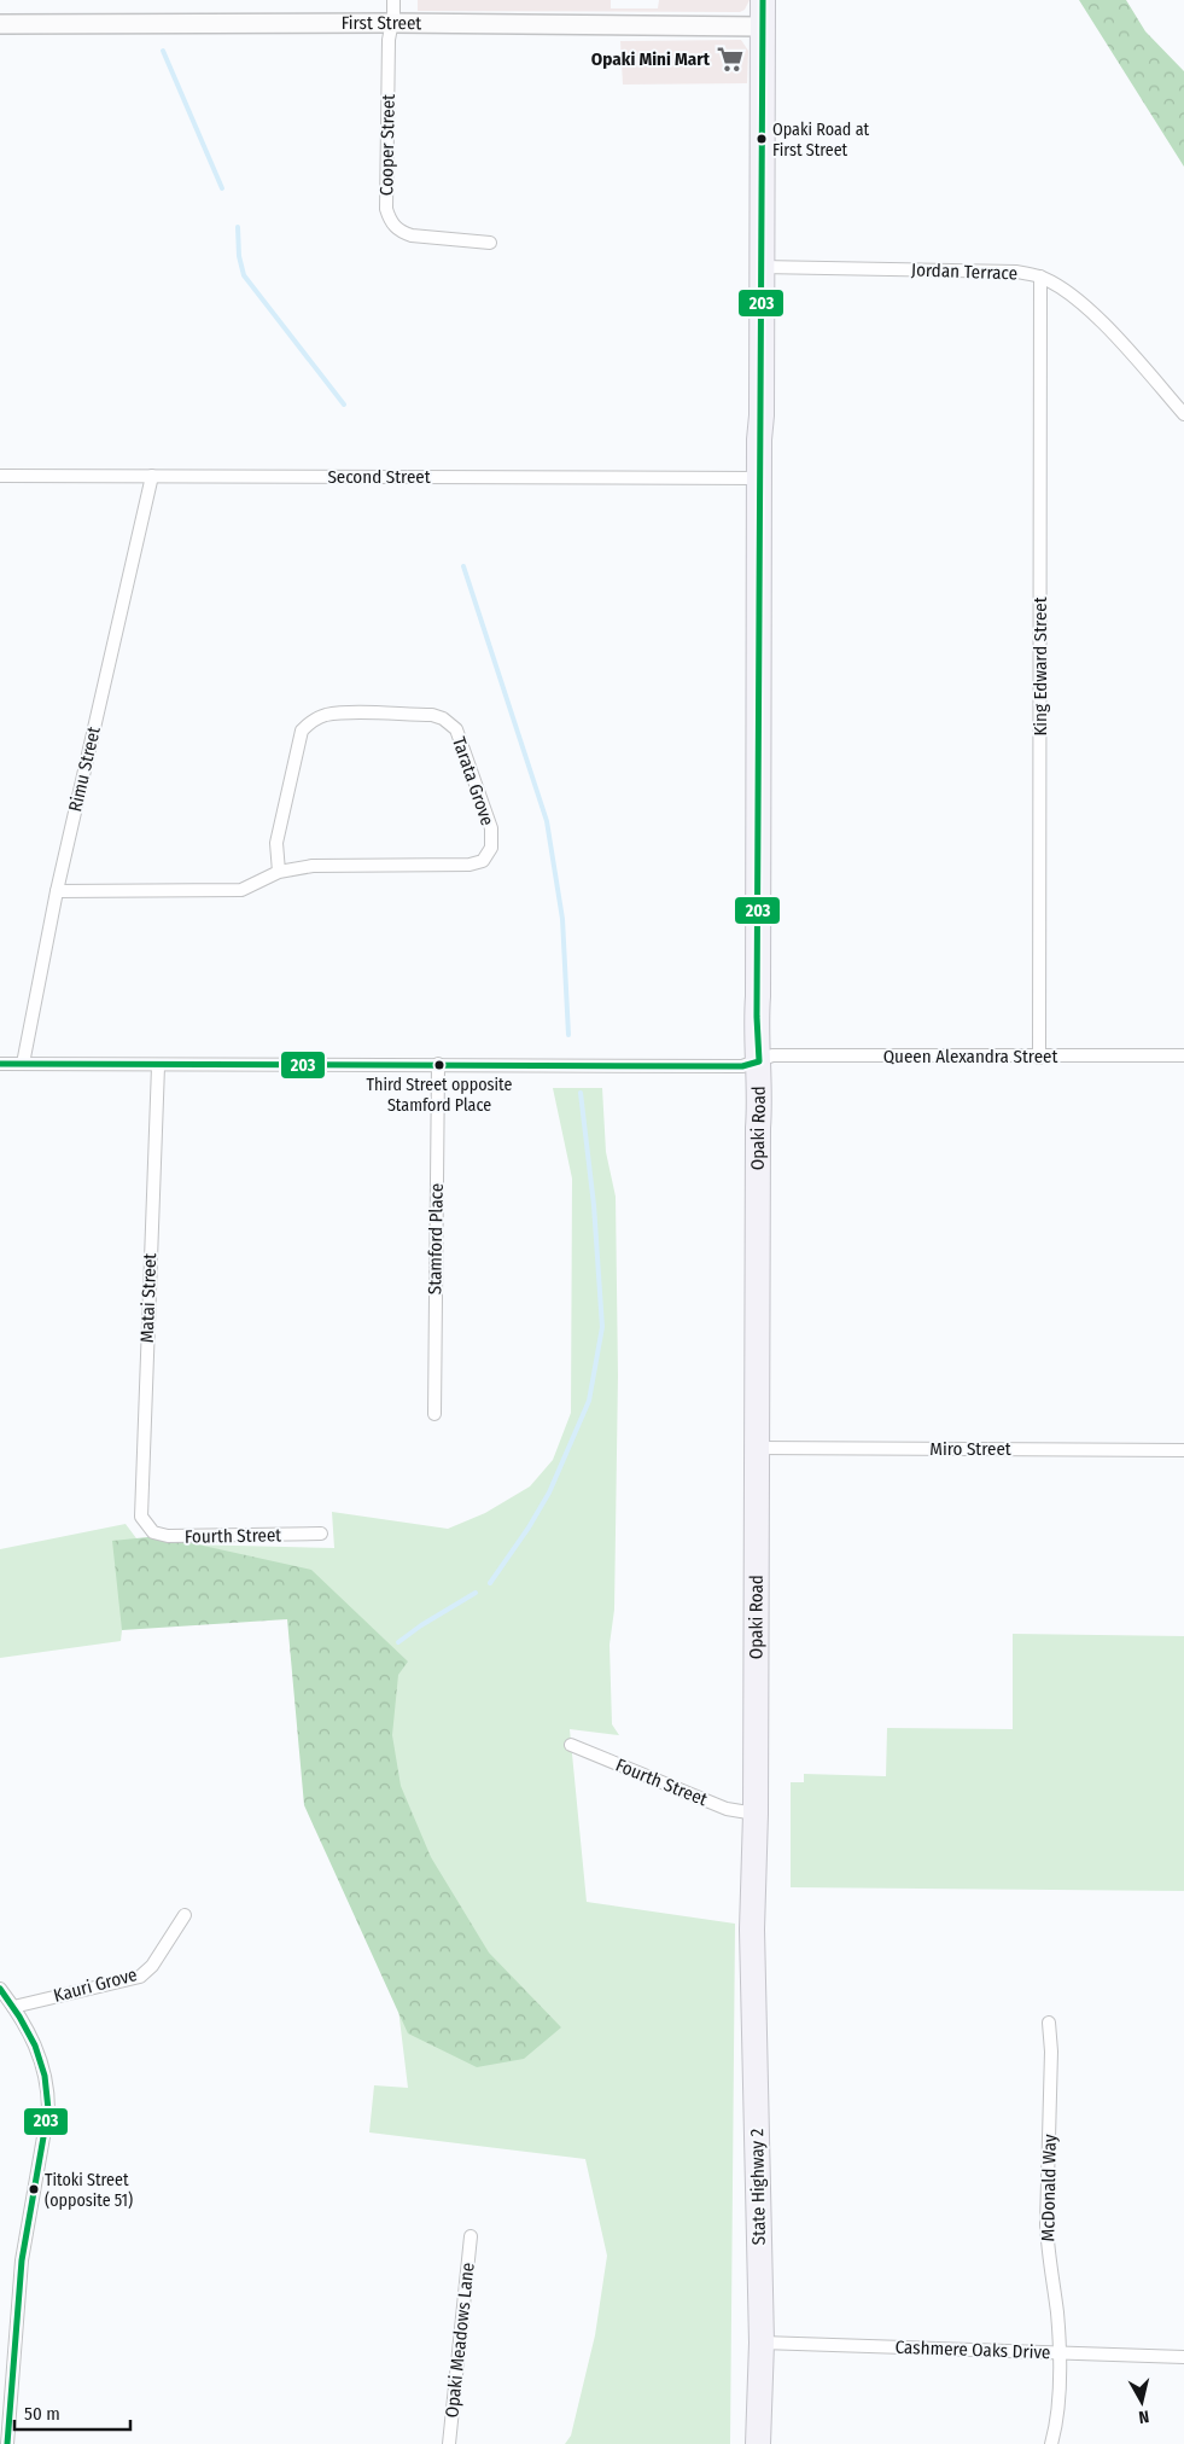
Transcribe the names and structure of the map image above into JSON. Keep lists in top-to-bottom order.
{
  "streets": {
    "highway": ["Opaki Road", "State Highway 2"],
    "street": [
      "First Street",
      "Cooper Street",
      "Jordan Terrace",
      "Second Street",
      "King Edward Street",
      "Rimu Street",
      "Tarata Grove",
      "Queen Alexandra Street",
      "Stamford Place",
      "Matai Street",
      "Miro Street",
      "Fourth Street",
      "Kauri Grove",
      "McDonald Way",
      "Opaki Meadows Lane",
      "Cashmere Oaks Drive"
    ]
  },
  "crossings": [
    ["First Street", "Cooper Street"],
    ["First Street", "Opaki Road"],
    ["Jordan Terrace", "King Edward Street"],
    ["Jordan Terrace", "Opaki Road"],
    ["Second Street", "Rimu Street"],
    ["Second Street", "Opaki Road"],
    ["King Edward Street", "Queen Alexandra Street"],
    ["Rimu Street", "Tarata Grove"],
    ["Rimu Street", "Queen Alexandra Street"],
    ["Queen Alexandra Street", "Opaki Road"],
    ["Queen Alexandra Street", "Stamford Place"],
    ["Queen Alexandra Street", "Matai Street"],
    ["Opaki Road", "Miro Street"],
    ["Opaki Road", "Fourth Street"],
    ["Opaki Road", "State Highway 2"],
    ["Matai Street", "Fourth Street"],
    ["State Highway 2", "Cashmere Oaks Drive"],
    ["McDonald Way", "Cashmere Oaks Drive"]
  ],
  "places": {
    "supermarket": ["Opaki Mini Mart"],
    "other": ["Opaki Road at First Street", "Third Street opposite Stamford Place", "Titoki Street (opposite 51)"]
  },
  "lines": ["transit line 203"],
  "scale_bar": "50 m",
  "north": "bottom"
}
